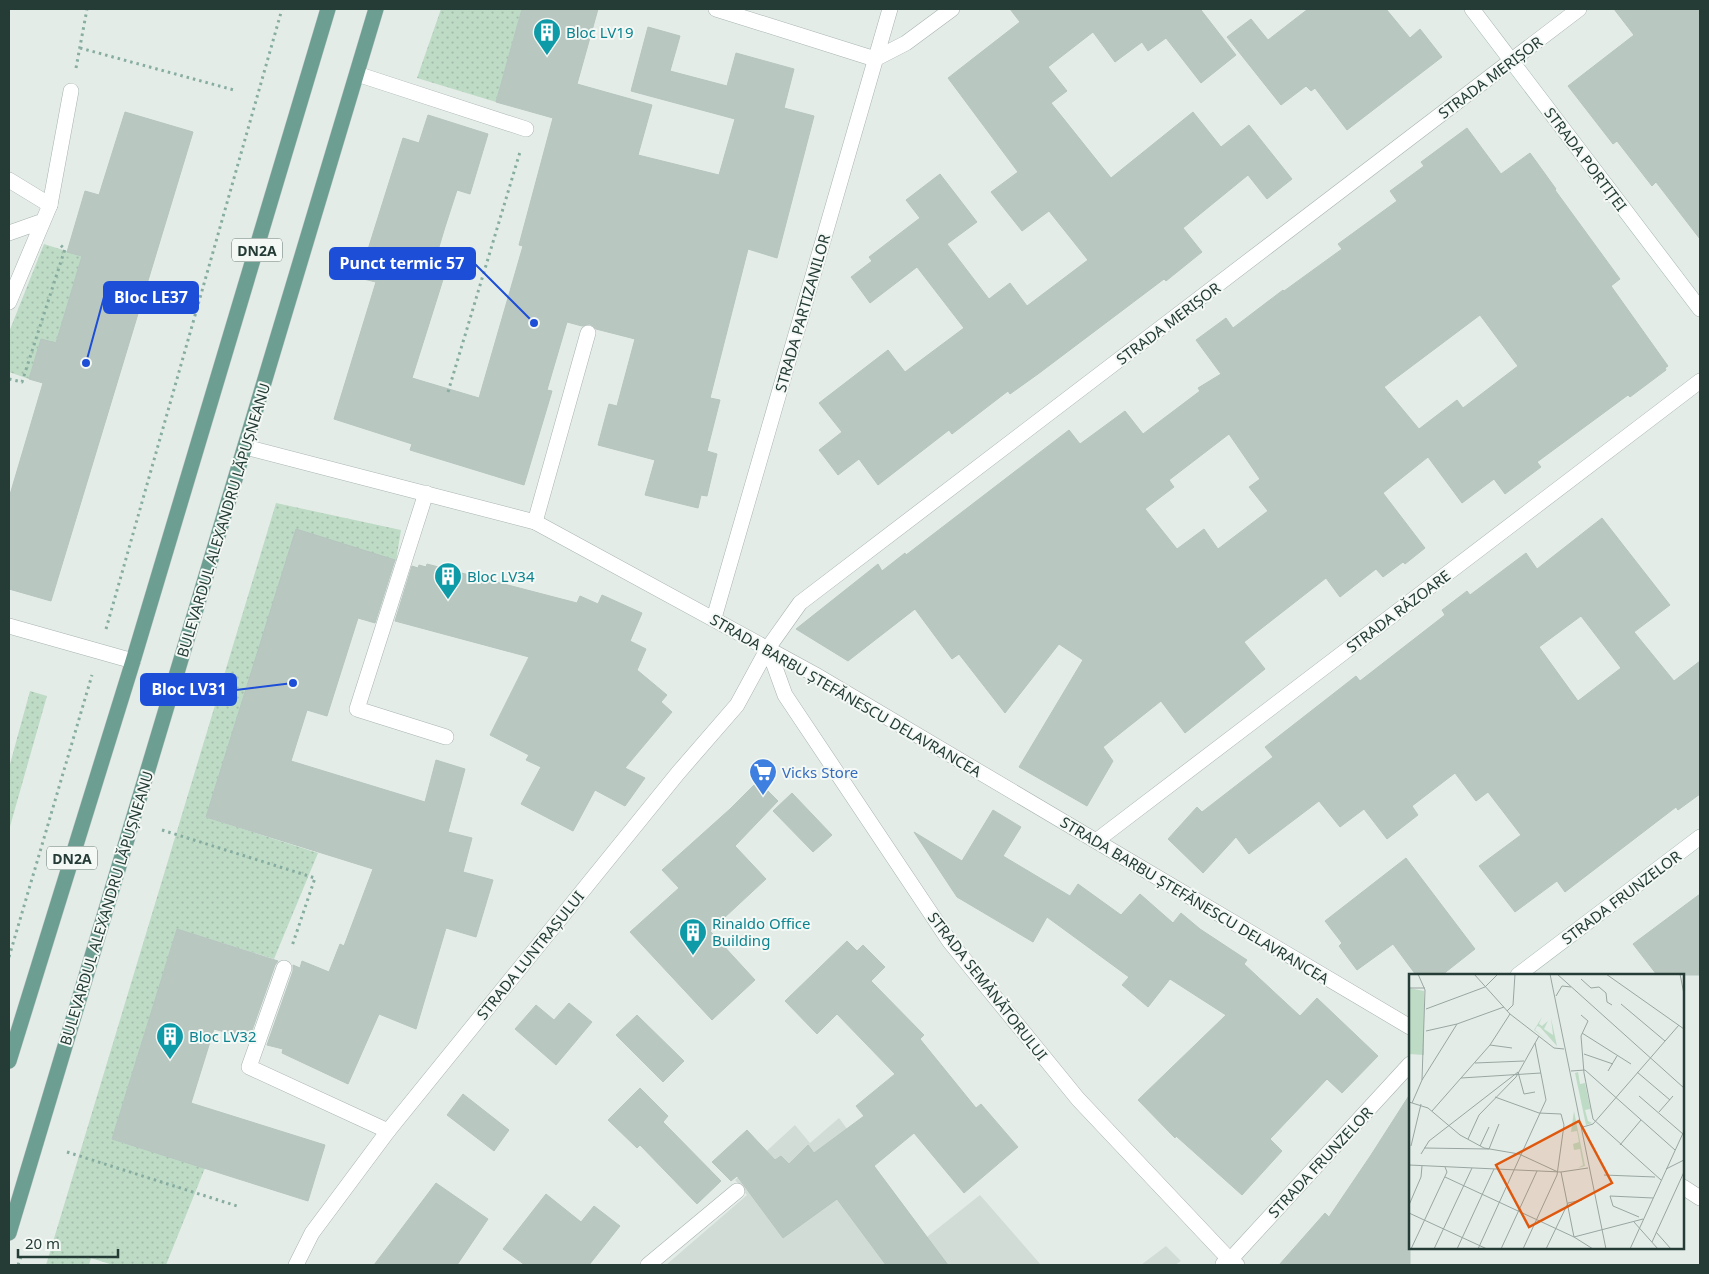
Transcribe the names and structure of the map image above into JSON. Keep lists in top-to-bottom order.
{
  "streets": {
    "main road": ["DN2A", "BULEVARDUL ALEXANDRU LĂPUȘNEANU"],
    "street": [
      "STRADA MERIȘOR",
      "STRADA PORTIȚEI",
      "STRADA PARTIZANILOR",
      "STRADA RĂZOARE",
      "STRADA BARBU ȘTEFĂNESCU DELAVRANCEA",
      "STRADA FRUNZELOR",
      "STRADA LUNTRAȘULUI",
      "STRADA SEMĂNĂTORULUI"
    ]
  },
  "crossings": [
    ["STRADA MERIȘOR", "STRADA PORTIȚEI"],
    ["STRADA MERIȘOR", "STRADA BARBU ȘTEFĂNESCU DELAVRANCEA"],
    ["STRADA MERIȘOR", "STRADA LUNTRAȘULUI"],
    ["STRADA MERIȘOR", "STRADA SEMĂNĂTORULUI"],
    ["STRADA PARTIZANILOR", "STRADA BARBU ȘTEFĂNESCU DELAVRANCEA"],
    ["BULEVARDUL ALEXANDRU LĂPUȘNEANU", "STRADA BARBU ȘTEFĂNESCU DELAVRANCEA"],
    ["STRADA RĂZOARE", "STRADA BARBU ȘTEFĂNESCU DELAVRANCEA"],
    ["STRADA BARBU ȘTEFĂNESCU DELAVRANCEA", "STRADA LUNTRAȘULUI"],
    ["STRADA BARBU ȘTEFĂNESCU DELAVRANCEA", "STRADA SEMĂNĂTORULUI"],
    ["STRADA FRUNZELOR", "STRADA SEMĂNĂTORULUI"],
    ["STRADA LUNTRAȘULUI", "STRADA SEMĂNĂTORULUI"]
  ],
  "places": {
    "building": [
      "Bloc LV19",
      "Bloc LV34",
      "Rinaldo Office Building",
      "Bloc LV32"
    ],
    "other": ["Punct termic 57", "Bloc LE37", "Bloc LV31"],
    "supermarket": ["Vicks Store"]
  },
  "scale_bar": "20 m"
}
